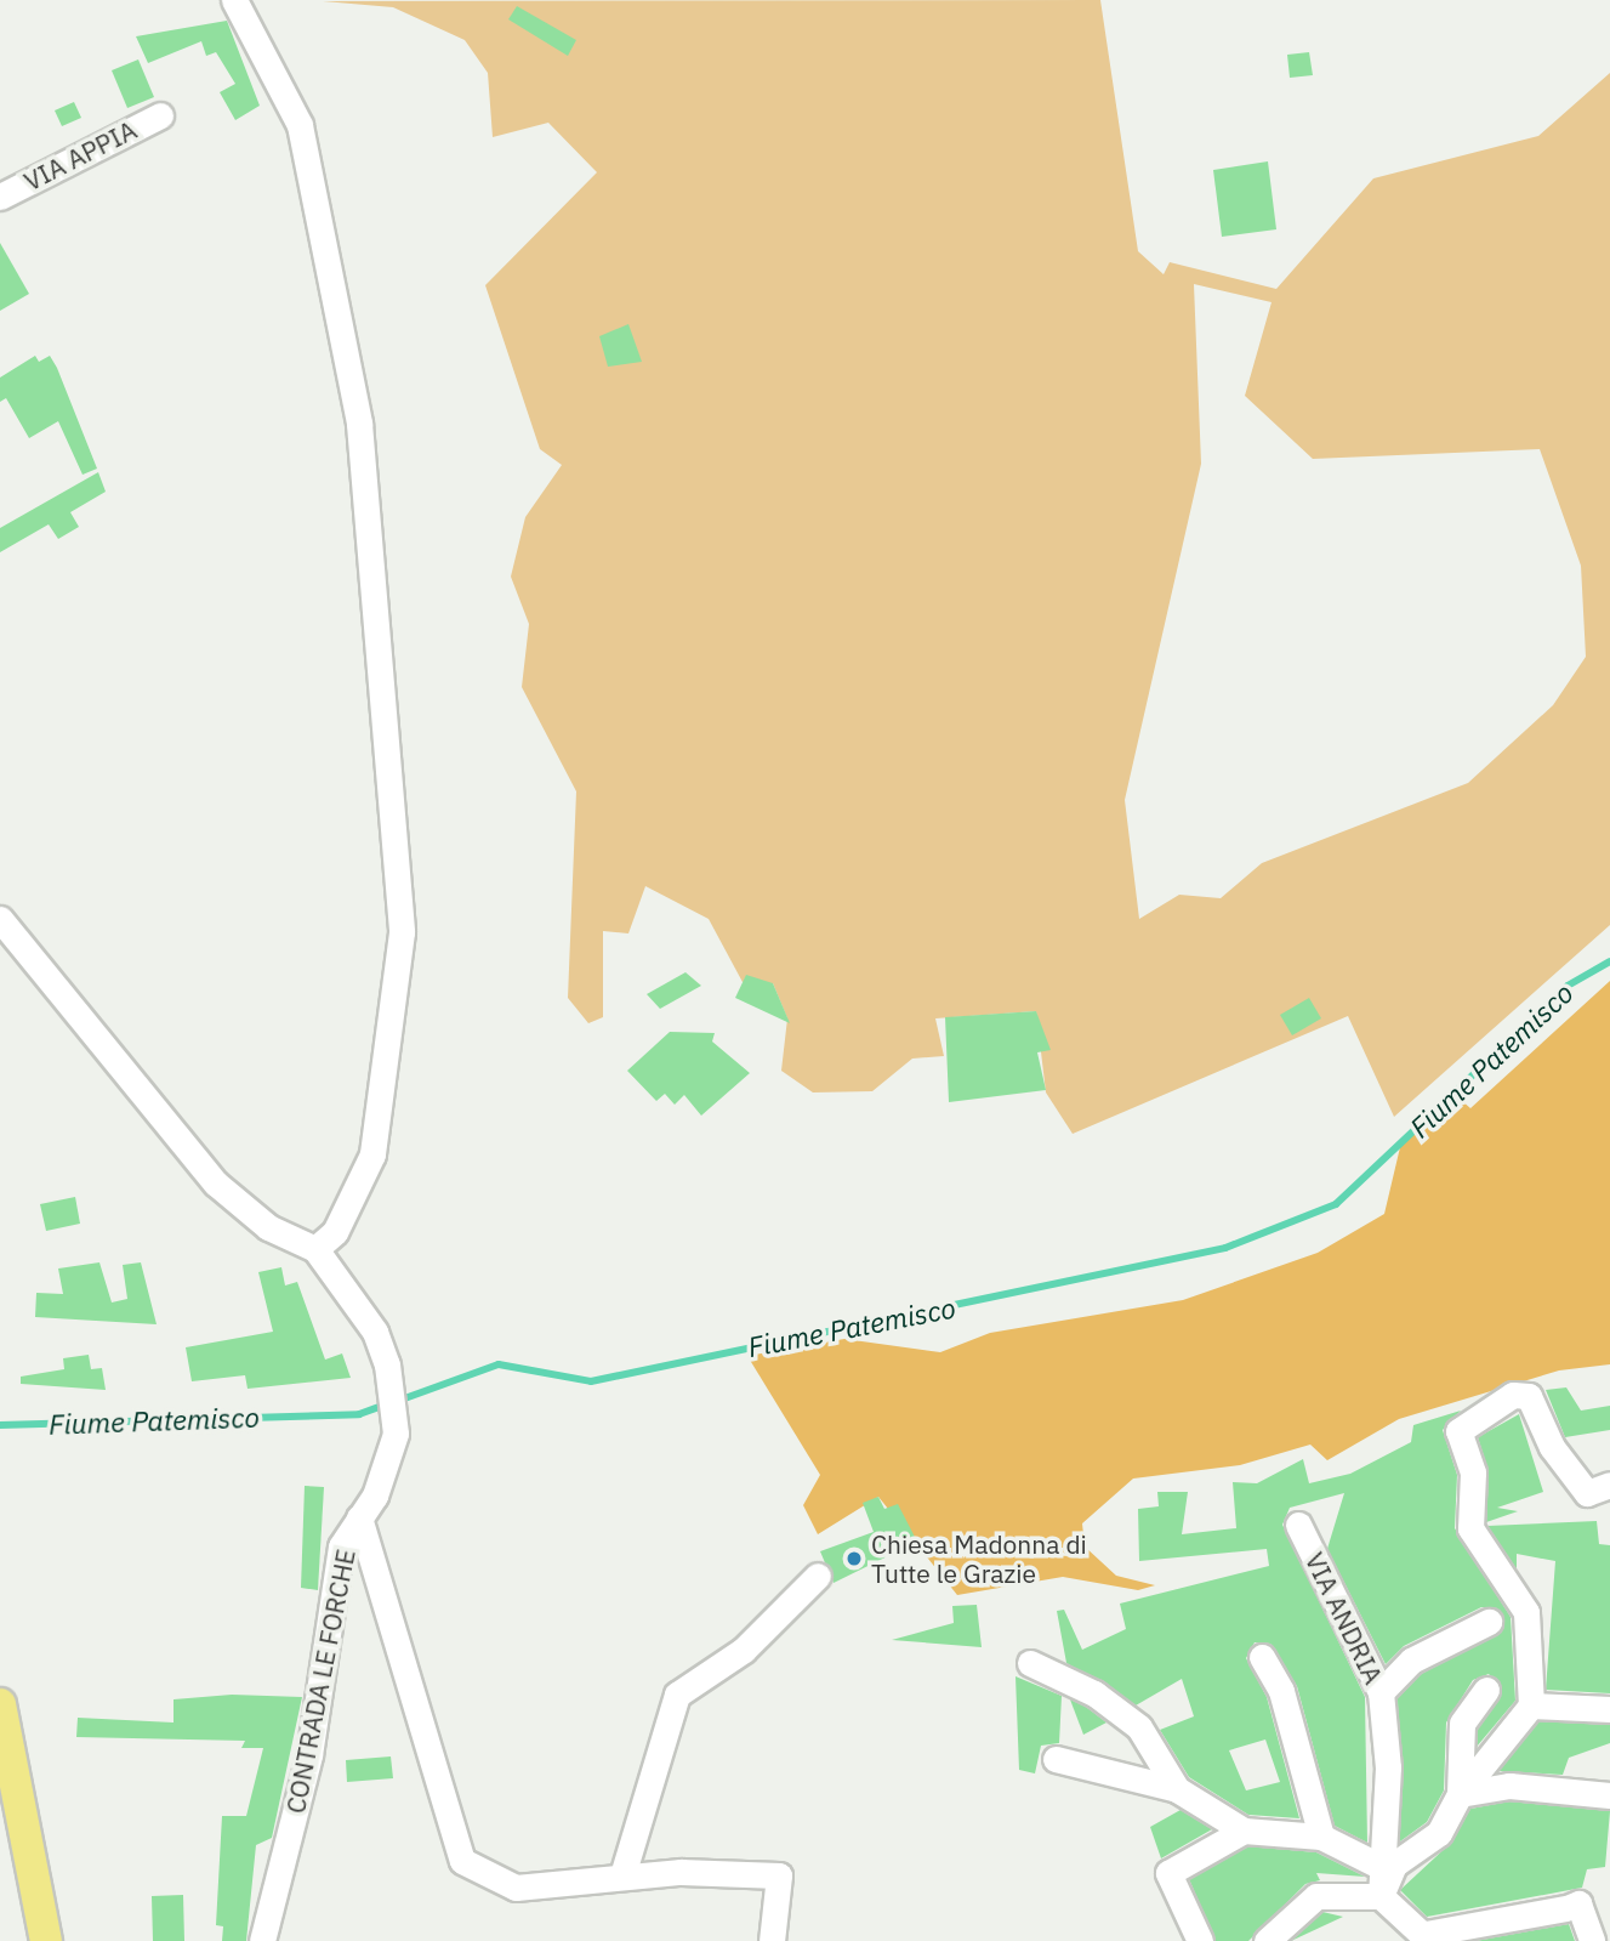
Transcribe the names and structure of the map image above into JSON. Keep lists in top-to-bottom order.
{
  "streets": {
    "street": ["VIA APPIA", "VIA ANDRIA", "CONTRADA LE FORCHE"]
  },
  "water": ["Fiume Patemisco"],
  "places": ["Chiesa Madonna di Tutte le Grazie"]
}
